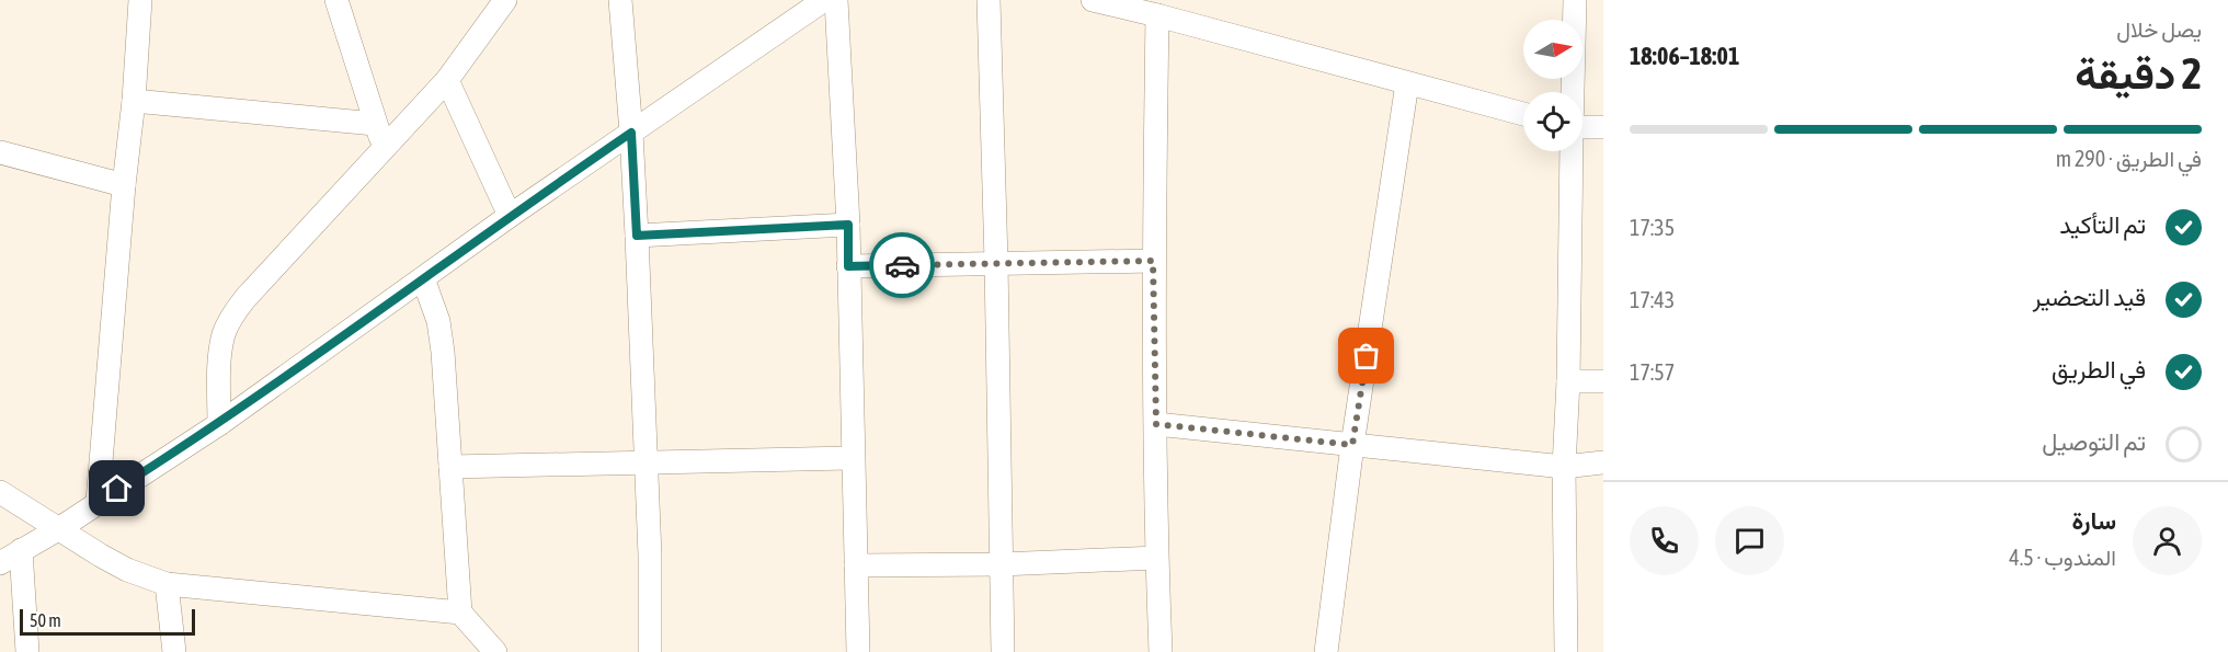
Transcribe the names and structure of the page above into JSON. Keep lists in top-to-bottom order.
{
  "scale_bar": "50 m",
  "north": "right",
  "page": {
    "heading": ["2 دقيقة", "يصل خلال", "18:01–18:06"],
    "panel": ["سارة", "المندوب · 4.5"],
    "bar": "في الطريق · 290 m",
    "list": [
      ["تم التأكيد", "17:35"],
      ["قيد التحضير", "17:43"],
      ["في الطريق", "17:57"],
      "تم التوصيل"
    ],
    "scale": "50 m"
  }
}
